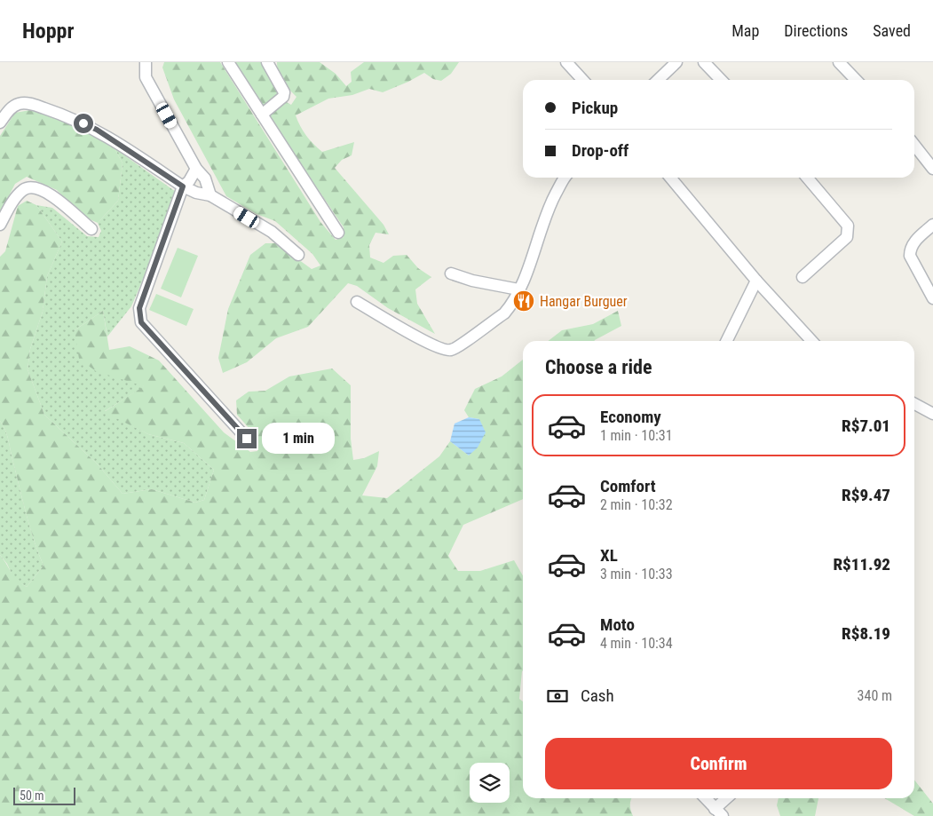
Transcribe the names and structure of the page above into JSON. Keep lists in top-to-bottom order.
{
  "places": {
    "restaurant": ["Hangar Burguer"]
  },
  "scale_bar": "50 m",
  "page": {
    "header": "Hoppr",
    "nav": ["Map", "Directions", "Saved"],
    "banner": ["Pickup", "Drop-off"],
    "heading": "Choose a ride",
    "list": [
      {
        "name": "Economy",
        "note": "1 min · 10:31",
        "value": "R$7.01"
      },
      {
        "name": "Comfort",
        "note": "2 min · 10:32",
        "value": "R$9.47"
      },
      {
        "name": "XL",
        "note": "3 min · 10:33",
        "value": "R$11.92"
      },
      {
        "name": "Moto",
        "note": "4 min · 10:34",
        "value": "R$8.19"
      }
    ],
    "bubble": "1 min",
    "pay": ["Cash", "340 m"],
    "buttons": "Confirm",
    "scale": "50 m"
  }
}
